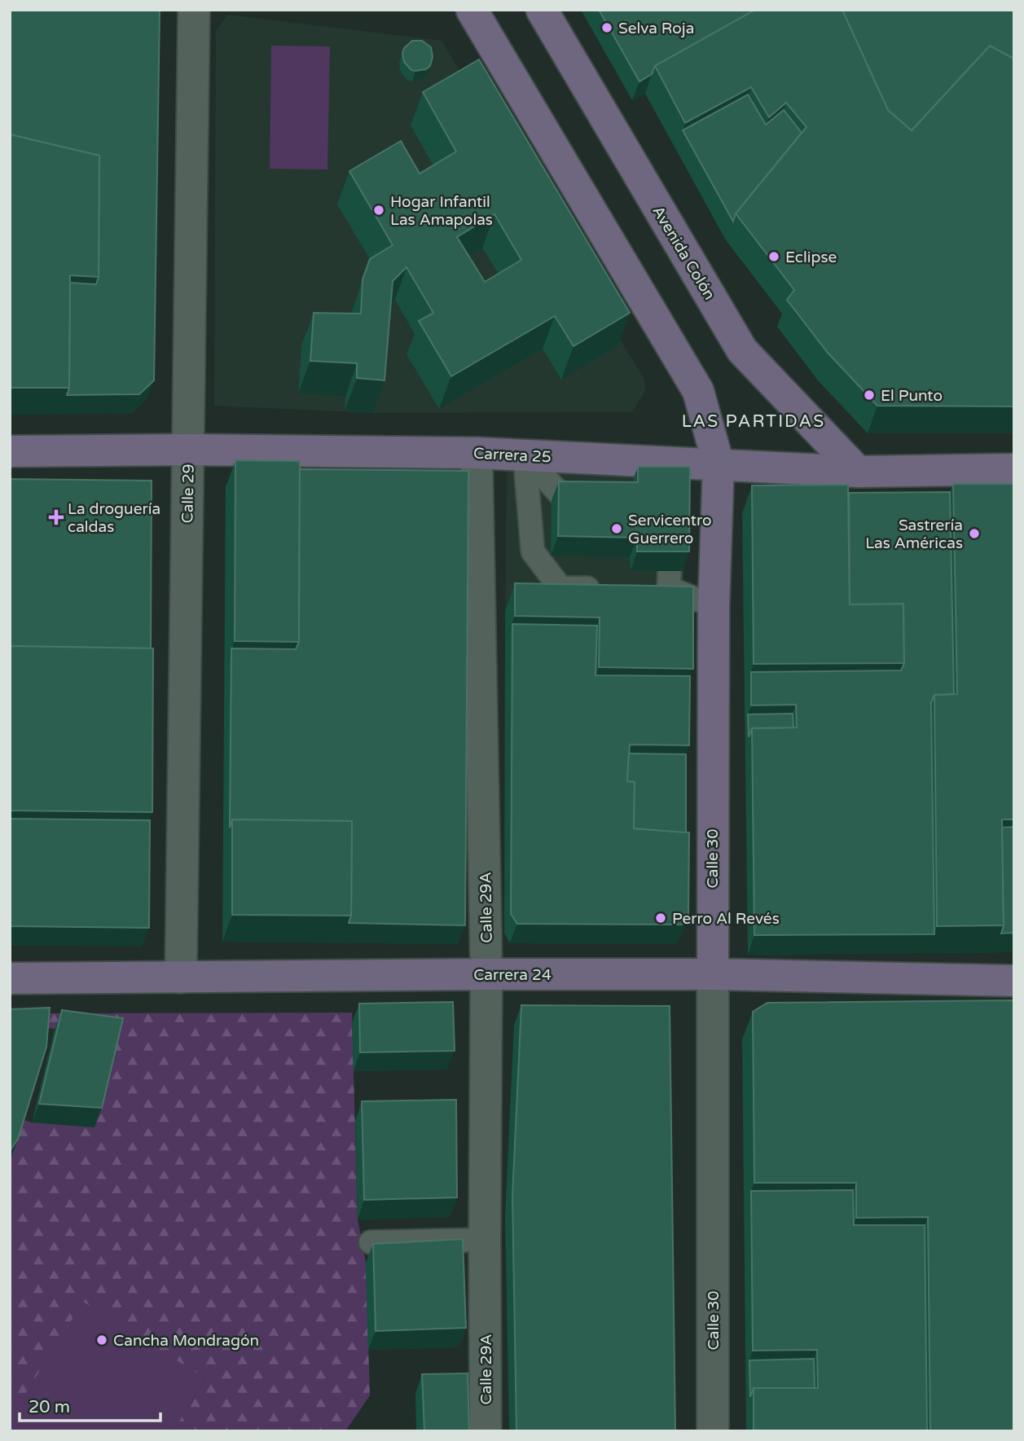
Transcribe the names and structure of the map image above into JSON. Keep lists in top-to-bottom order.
{
  "streets": {
    "main road": [
      "Avenida Colón",
      "Carrera 25",
      "Calle 30",
      "Carrera 24"
    ],
    "street": ["Calle 29", "Calle 29A"]
  },
  "crossings": [
    ["Avenida Colón", "Carrera 25"],
    ["Carrera 25", "Calle 29"],
    ["Carrera 25", "Calle 30"],
    ["Carrera 25", "Calle 29A"],
    ["Calle 29", "Carrera 24"],
    ["Calle 30", "Carrera 24"],
    ["Calle 29A", "Carrera 24"]
  ],
  "districts": ["LAS PARTIDAS"],
  "places": {
    "other": [
      "Selva Roja",
      "Hogar Infantil Las Amapolas",
      "Eclipse",
      "El Punto",
      "Servicentro Guerrero",
      "Sastrería Las Américas",
      "Perro Al Revés",
      "Cancha Mondragón"
    ],
    "health": ["La droguería caldas"]
  },
  "scale_bar": "20 m"
}
